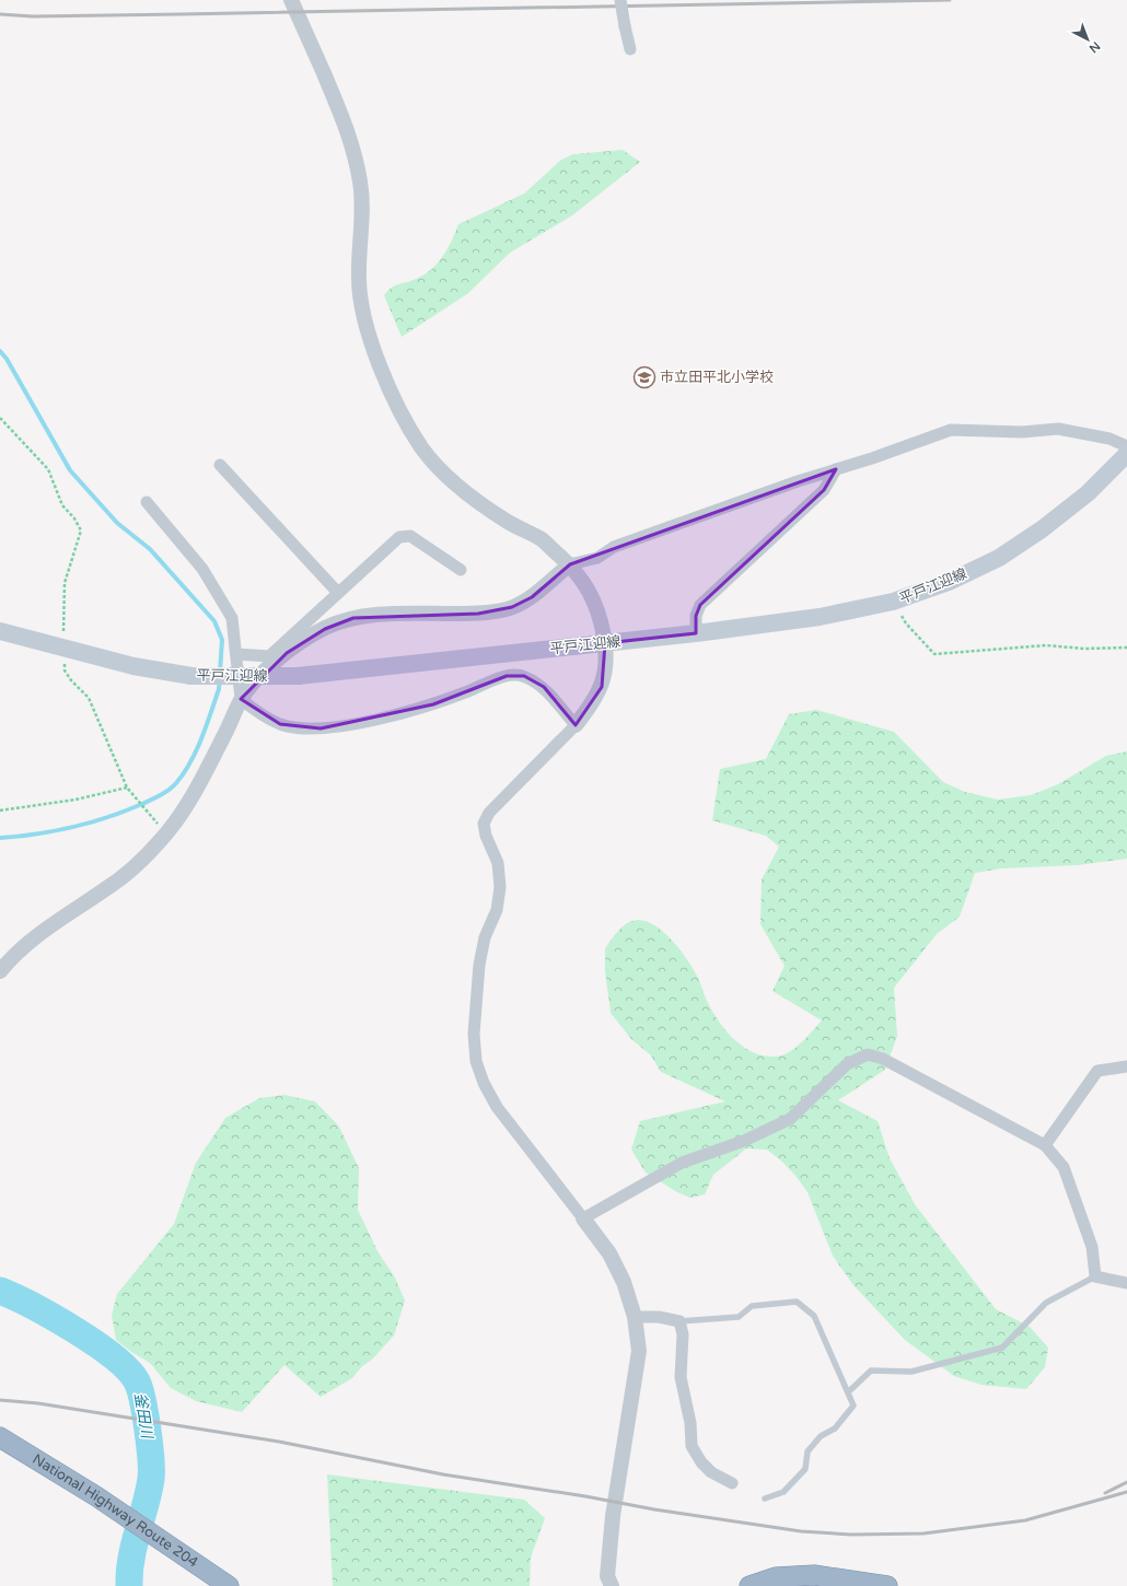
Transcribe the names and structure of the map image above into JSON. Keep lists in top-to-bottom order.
{
  "streets": {
    "highway": ["National Highway Route 204"],
    "main road": ["平戸江迎線"]
  },
  "water": ["釜田川"],
  "places": {
    "school or university": ["市立田平北小学校"]
  },
  "north": "bottom right"
}
